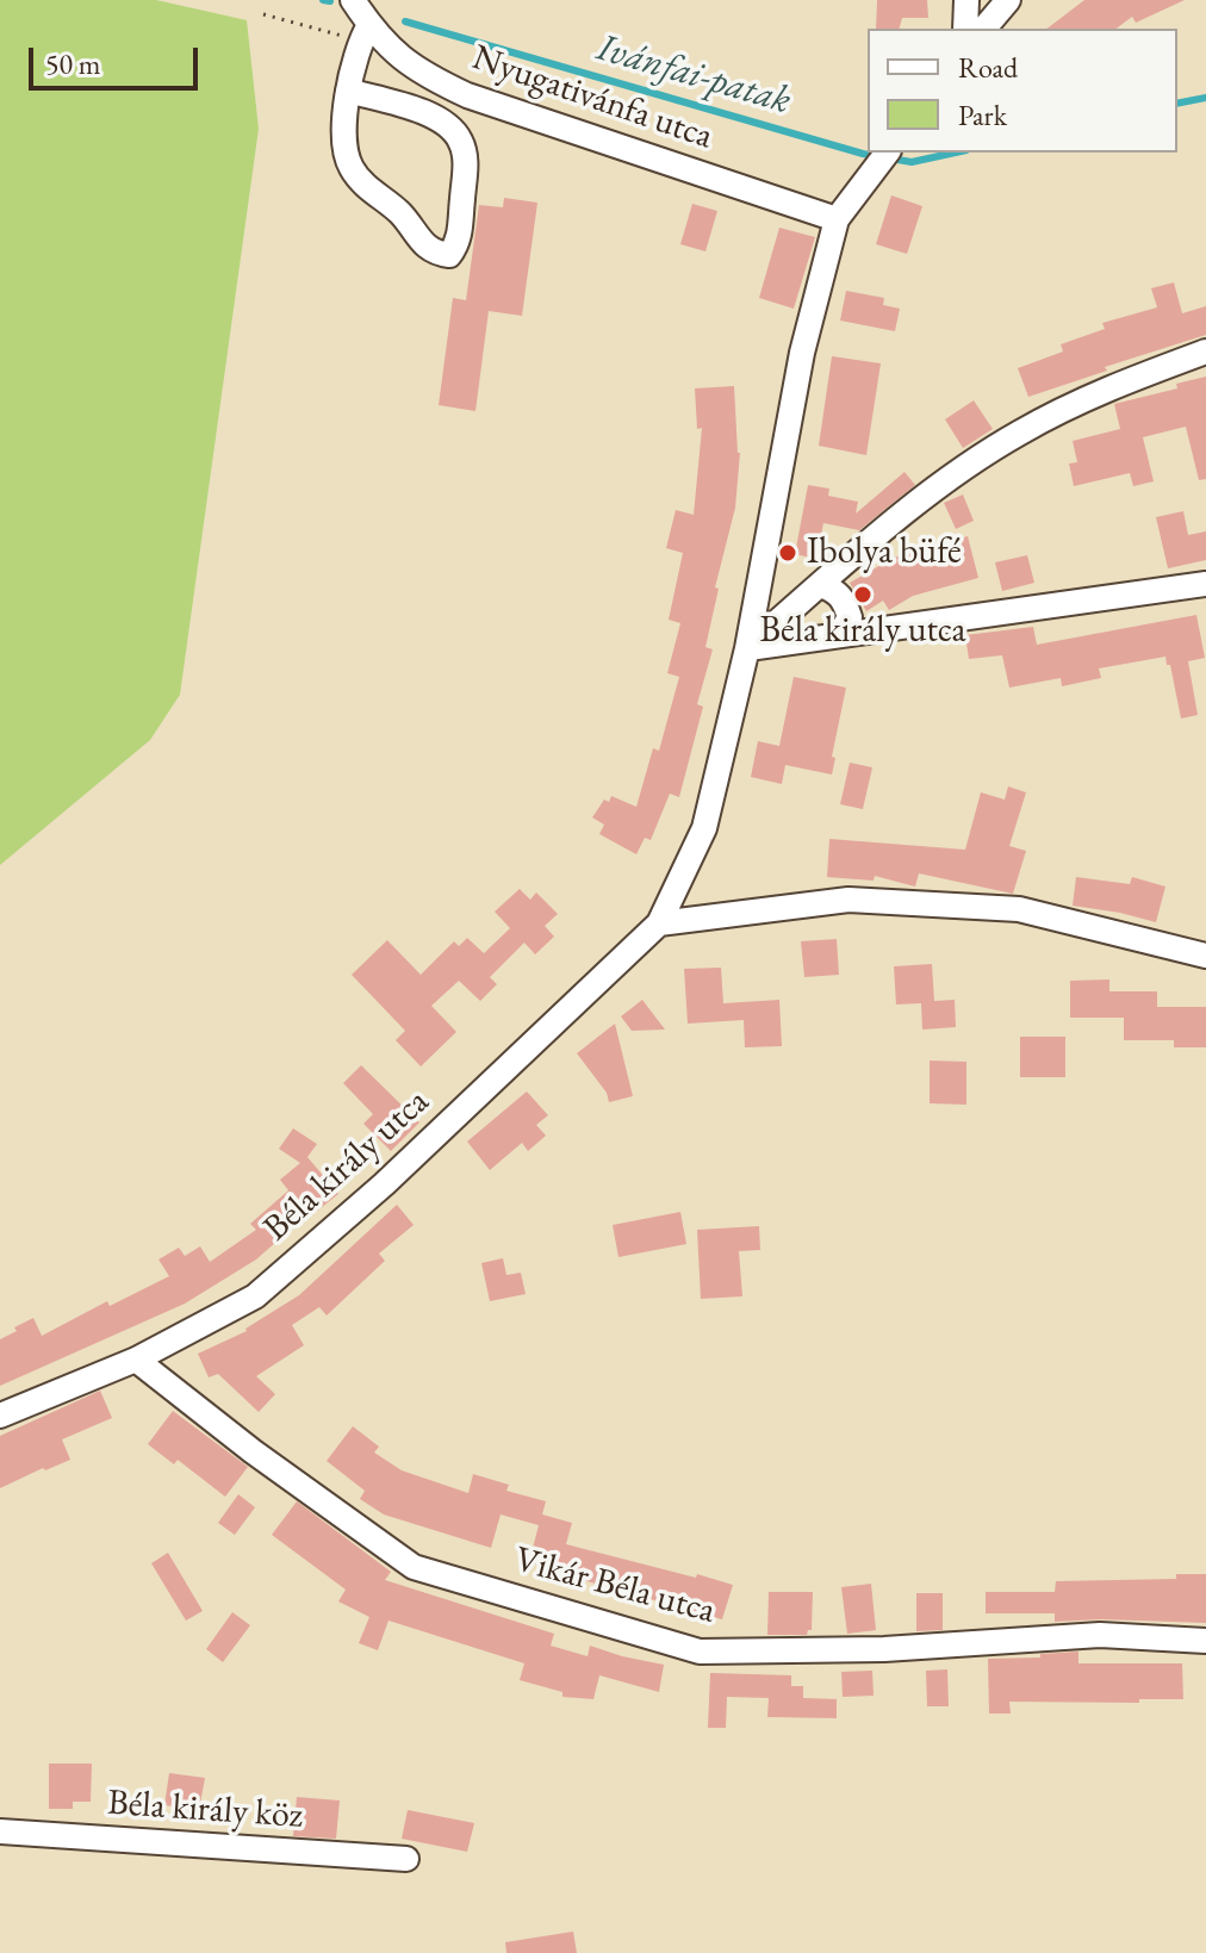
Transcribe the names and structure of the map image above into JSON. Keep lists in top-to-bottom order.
{
  "streets": {
    "street": [
      "Nyugativánfa utca",
      "Béla király utca",
      "Vikár Béla utca",
      "Béla király köz"
    ]
  },
  "crossings": [
    ["Nyugativánfa utca", "Béla király utca"],
    ["Béla király utca", "Vikár Béla utca"]
  ],
  "water": ["Ivánfai-patak"],
  "places": ["Ibolya büfé", "Béla király utca"],
  "legend": ["Road", "Park"],
  "scale_bar": "50 m"
}
